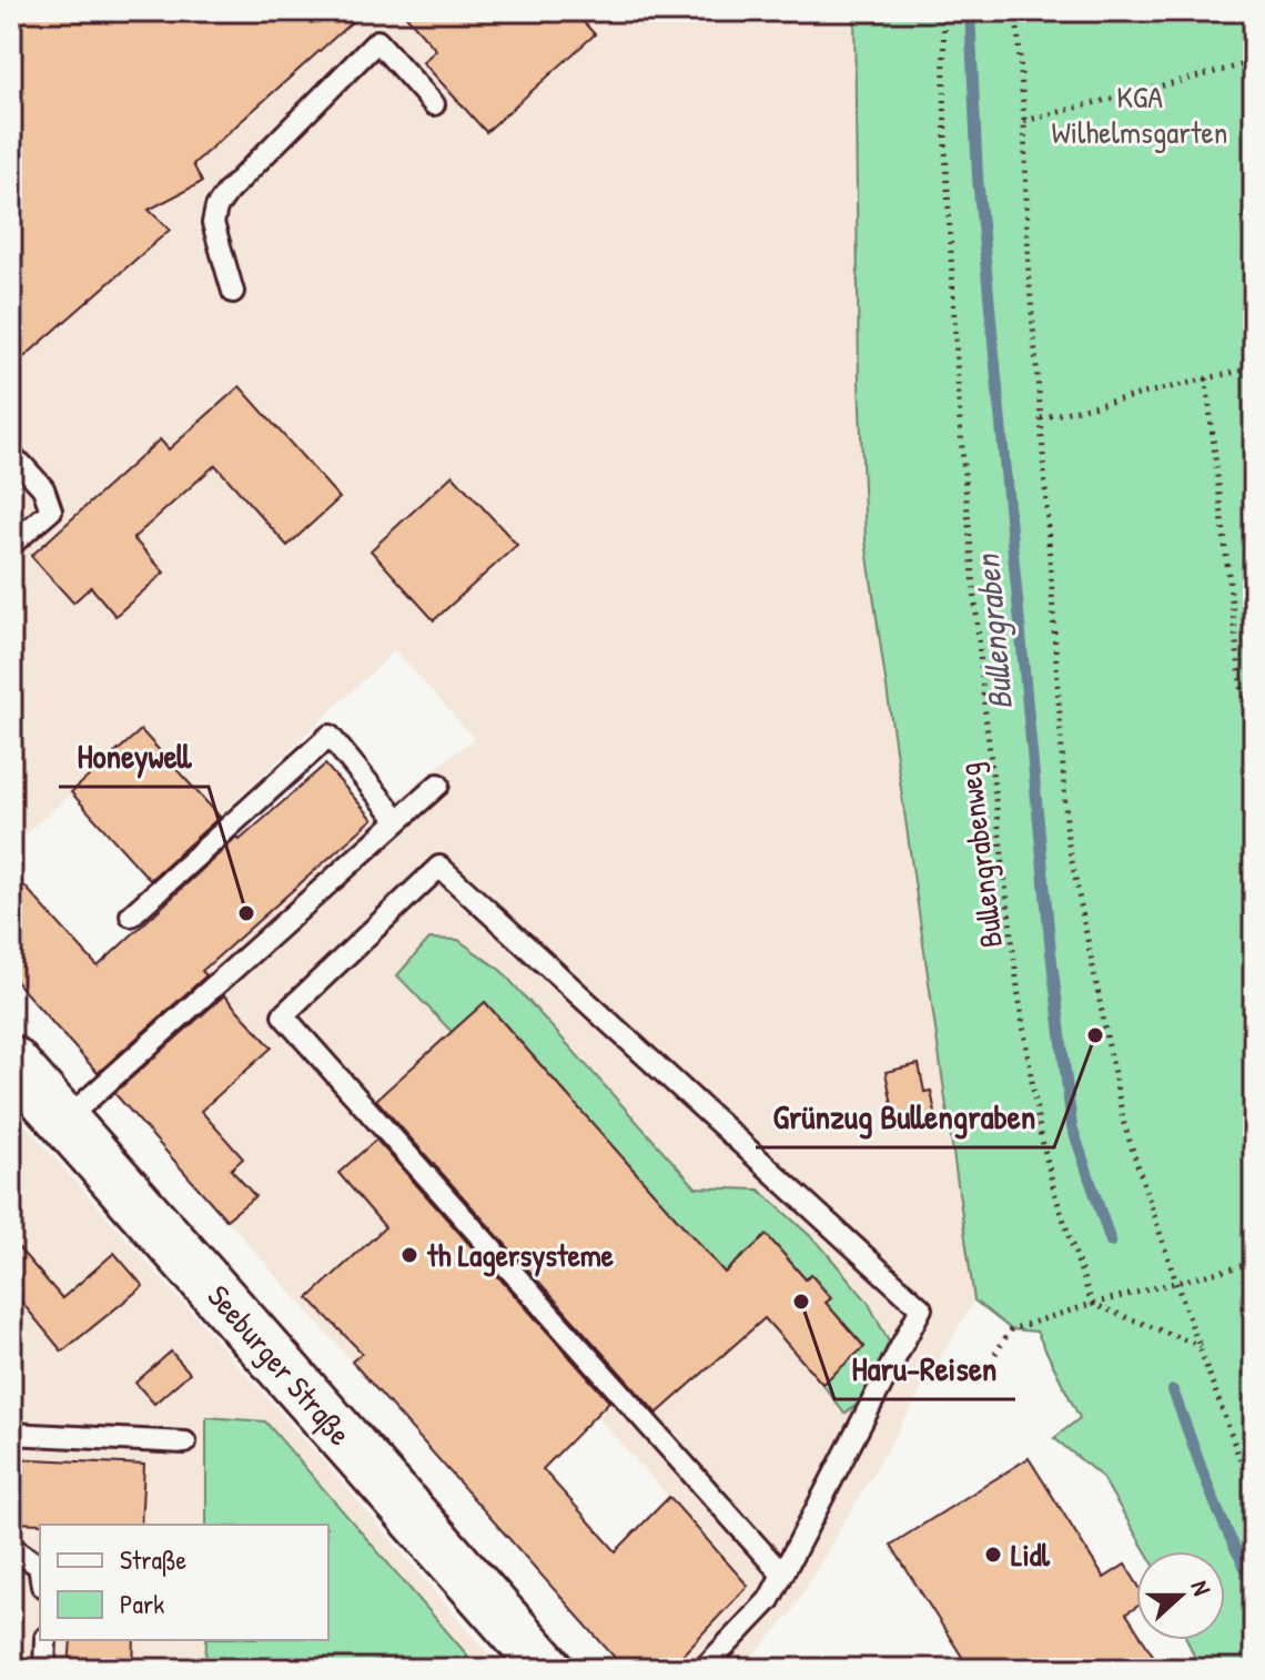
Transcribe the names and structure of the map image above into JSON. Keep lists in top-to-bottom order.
{
  "streets": {
    "street": ["Seeburger Straße"],
    "path": ["Bullengrabenweg"]
  },
  "water": ["Bullengraben"],
  "parks": ["KGA Wilhelmsgarten"],
  "places": [
    "Honeywell",
    "Grünzug Bullengraben",
    "th Lagersysteme",
    "Haru-Reisen",
    "Lidl"
  ],
  "legend": ["Straße", "Park"],
  "north": "right"
}
